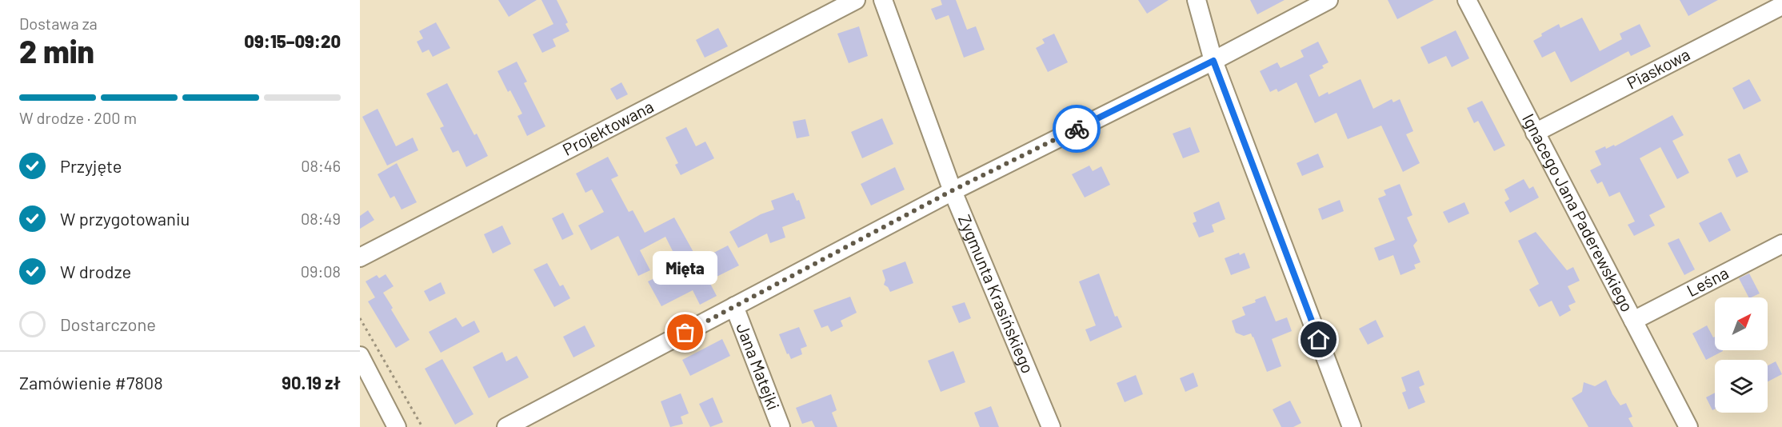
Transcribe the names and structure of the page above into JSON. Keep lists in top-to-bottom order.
{
  "streets": {
    "street": [
      "Piaskowa",
      "Projektowana",
      "Ignacego Jana Paderewskiego",
      "Leśna",
      "Zygmunta Krasińskiego",
      "Jana Matejki"
    ]
  },
  "crossings": [
    ["Piaskowa", "Ignacego Jana Paderewskiego"],
    ["Ignacego Jana Paderewskiego", "Leśna"]
  ],
  "places": ["Mięta"],
  "north": "top right",
  "page": {
    "heading": ["2 min", "Dostawa za", "09:15–09:20"],
    "panel": ["Zamówienie #7808", "90.19 zł"],
    "bar": "W drodze · 200 m",
    "list": [
      ["Przyjęte", "08:46"],
      ["W przygotowaniu", "08:49"],
      ["W drodze", "09:08"],
      "Dostarczone"
    ],
    "bubble": "Mięta"
  }
}
